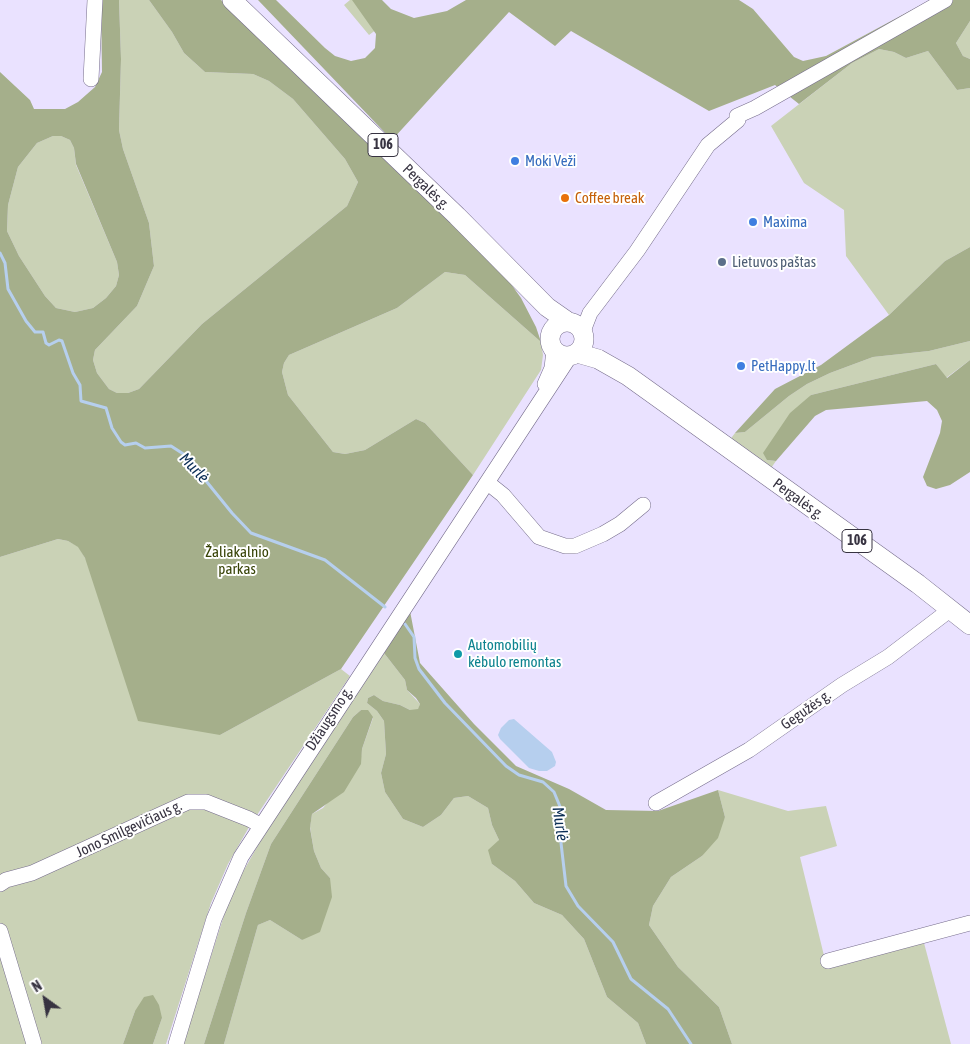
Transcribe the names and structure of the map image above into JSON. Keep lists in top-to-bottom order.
{
  "streets": {
    "main road": ["106", "Pergalės g."],
    "street": ["Gegužės g.", "Džiaugsmo g.", "Jono Smilgevičiaus g."]
  },
  "crossings": [
    ["Pergalės g.", "Gegužės g."],
    ["Pergalės g.", "Džiaugsmo g."],
    ["Džiaugsmo g.", "Jono Smilgevičiaus g."]
  ],
  "water": ["Murlė"],
  "parks": ["Žaliakalnio parkas"],
  "places": [
    "Moki Veži",
    "Coffee break",
    "Maxima",
    "Lietuvos paštas",
    "PetHappy.lt",
    "Automobilių kėbulo remontas"
  ],
  "north": "top left"
}
